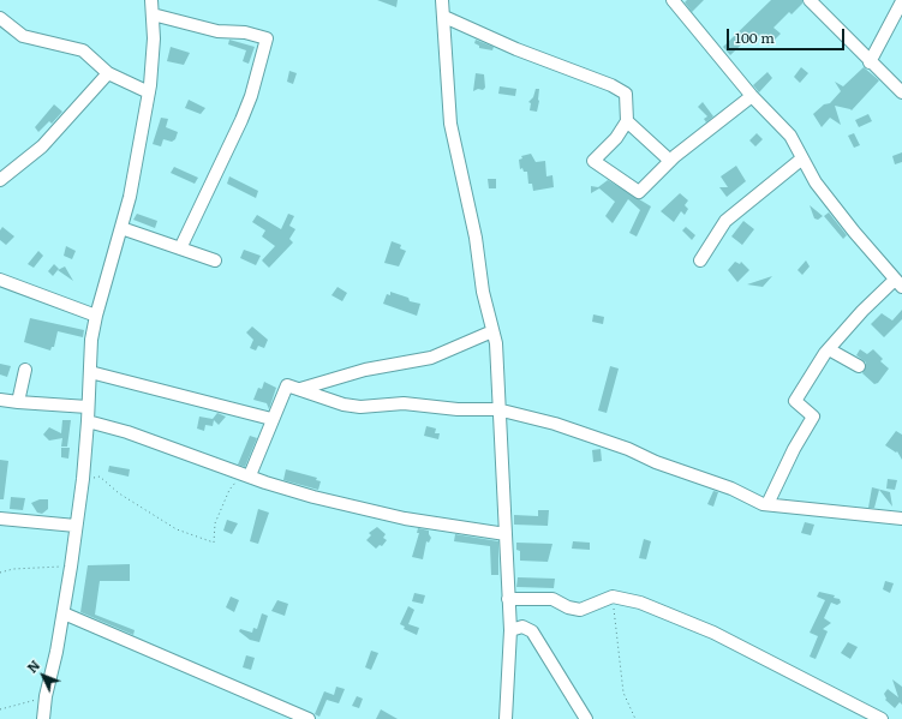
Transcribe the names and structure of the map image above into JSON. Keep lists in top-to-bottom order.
{
  "scale_bar": "100 m",
  "north": "top left"
}
